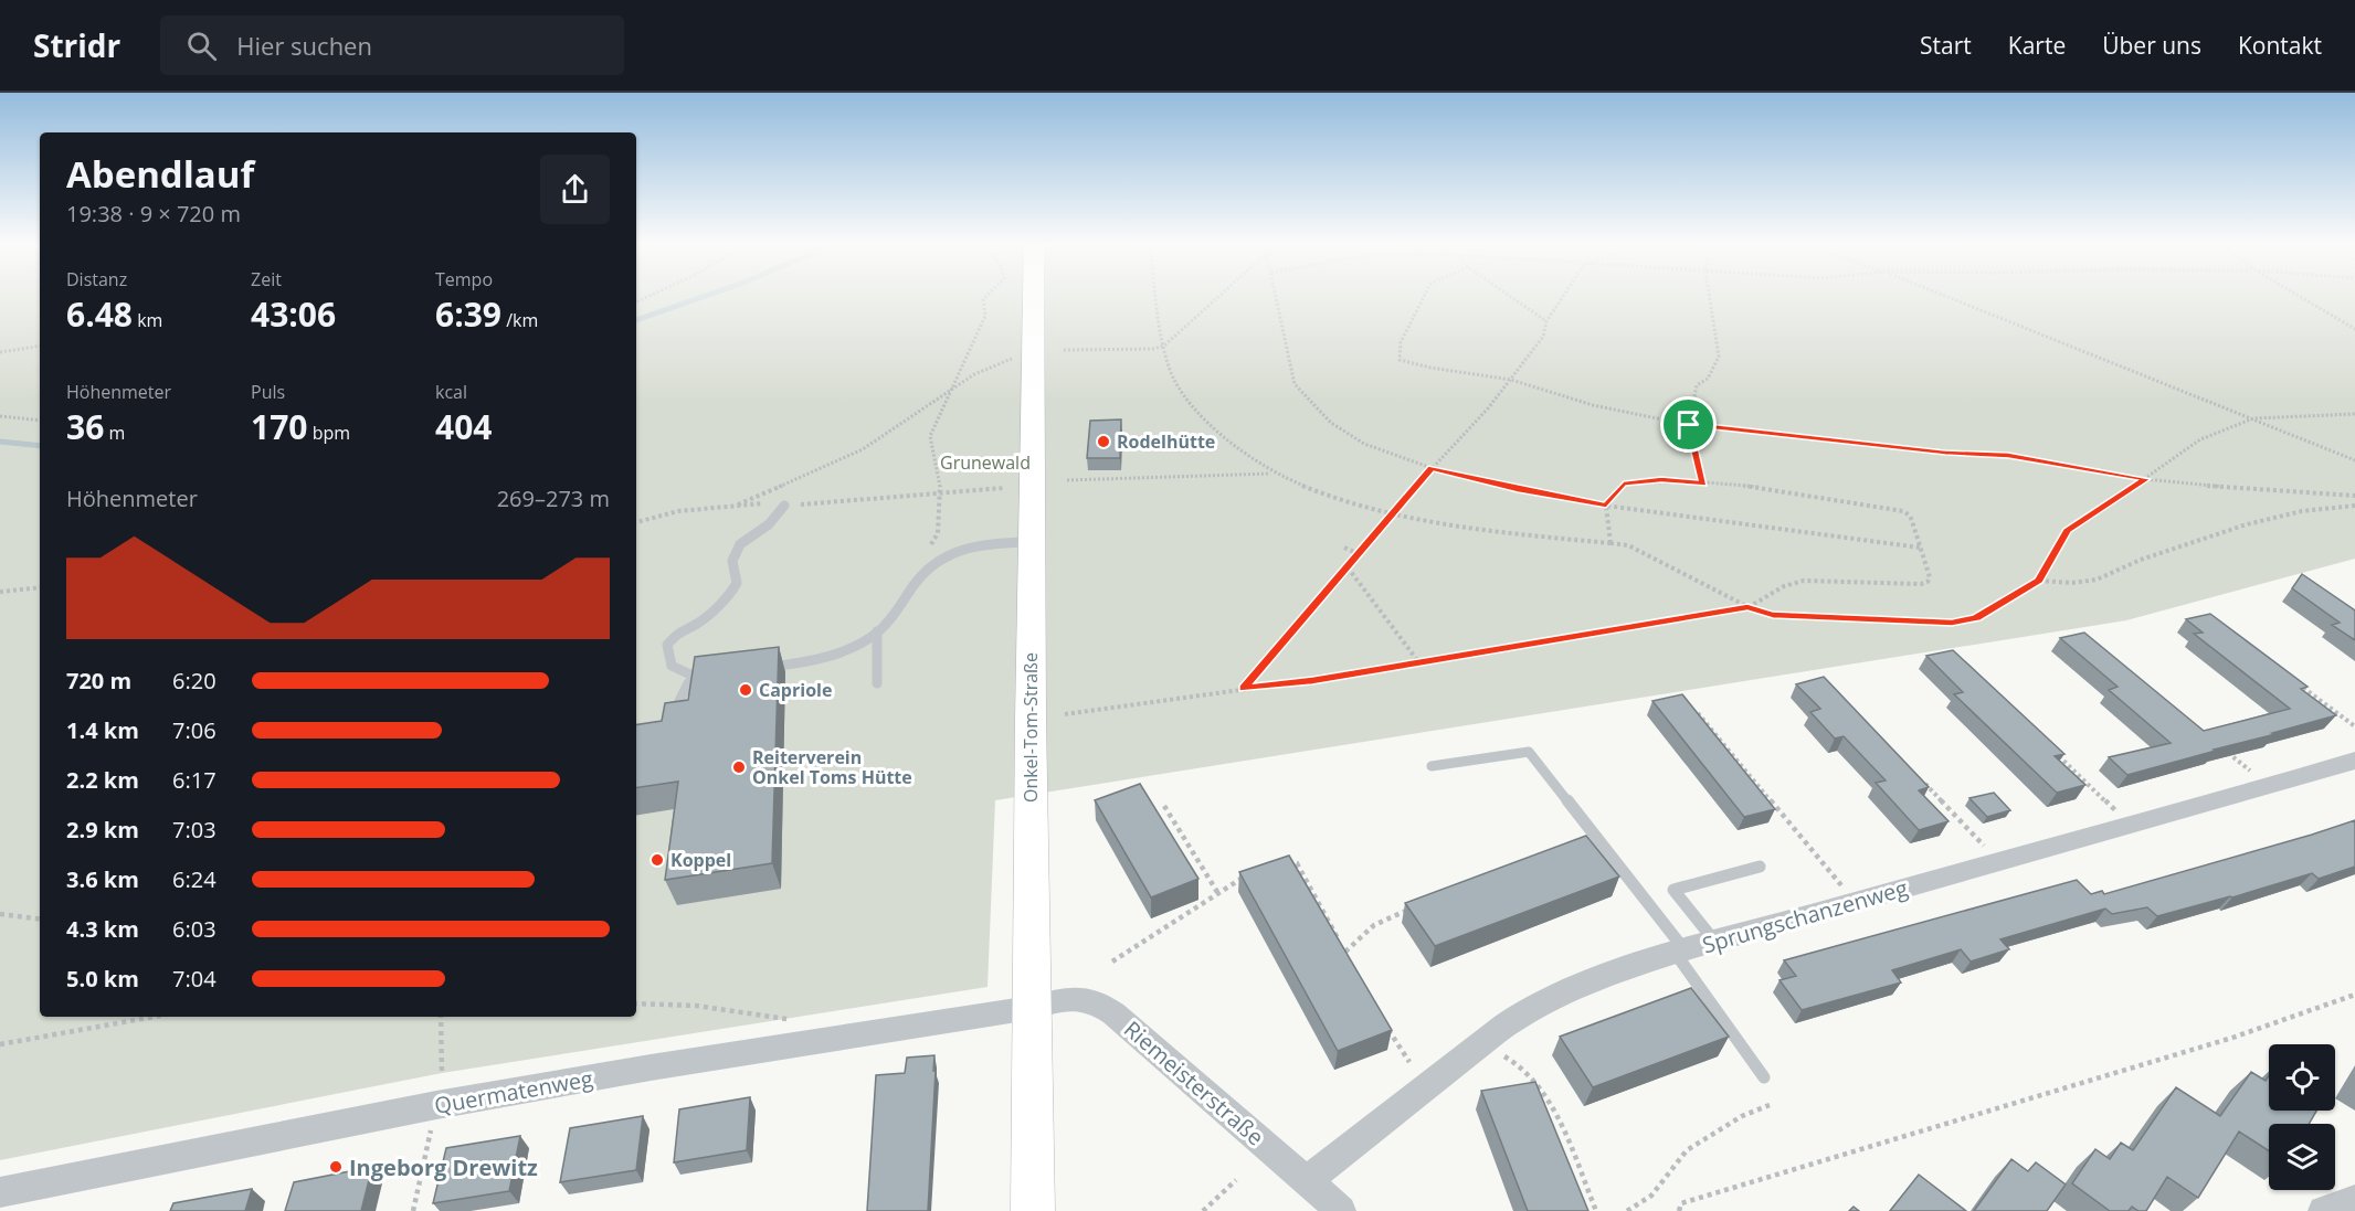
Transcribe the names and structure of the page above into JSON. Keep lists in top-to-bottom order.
{
  "streets": {
    "main road": ["Onkel-Tom-Straße"],
    "street": ["Sprungschanzenweg", "Riemeisterstraße", "Quermatenweg"]
  },
  "crossings": [
    ["Onkel-Tom-Straße", "Riemeisterstraße"],
    ["Onkel-Tom-Straße", "Quermatenweg"],
    ["Sprungschanzenweg", "Riemeisterstraße"],
    ["Riemeisterstraße", "Quermatenweg"]
  ],
  "parks": ["Grunewald"],
  "places": [
    "Rodelhütte",
    "Capriole",
    "Reiterverein Onkel Toms Hütte",
    "Koppel",
    "Ingeborg Drewitz"
  ],
  "page": {
    "header": "Stridr",
    "search": "Hier suchen",
    "nav": [
      "Start",
      "Karte",
      "Über uns",
      "Kontakt"
    ],
    "heading": ["Abendlauf", "19:38 · 9 × 720 m"],
    "stats": [
      ["Distanz", "6.48 km"],
      ["Zeit", "43:06"],
      ["Tempo", "6:39 /km"],
      ["Höhenmeter", "36 m"],
      ["Puls", "170 bpm"],
      ["kcal", "404"]
    ],
    "chart": ["Höhenmeter", "269–273 m"],
    "list": [
      {
        "name": "720 m",
        "note": "6:20"
      },
      {
        "name": "1.4 km",
        "note": "7:06"
      },
      {
        "name": "2.2 km",
        "note": "6:17"
      },
      {
        "name": "2.9 km",
        "note": "7:03"
      },
      {
        "name": "3.6 km",
        "note": "6:24"
      },
      {
        "name": "4.3 km",
        "note": "6:03"
      },
      {
        "name": "5.0 km",
        "note": "7:04"
      }
    ]
  }
}
